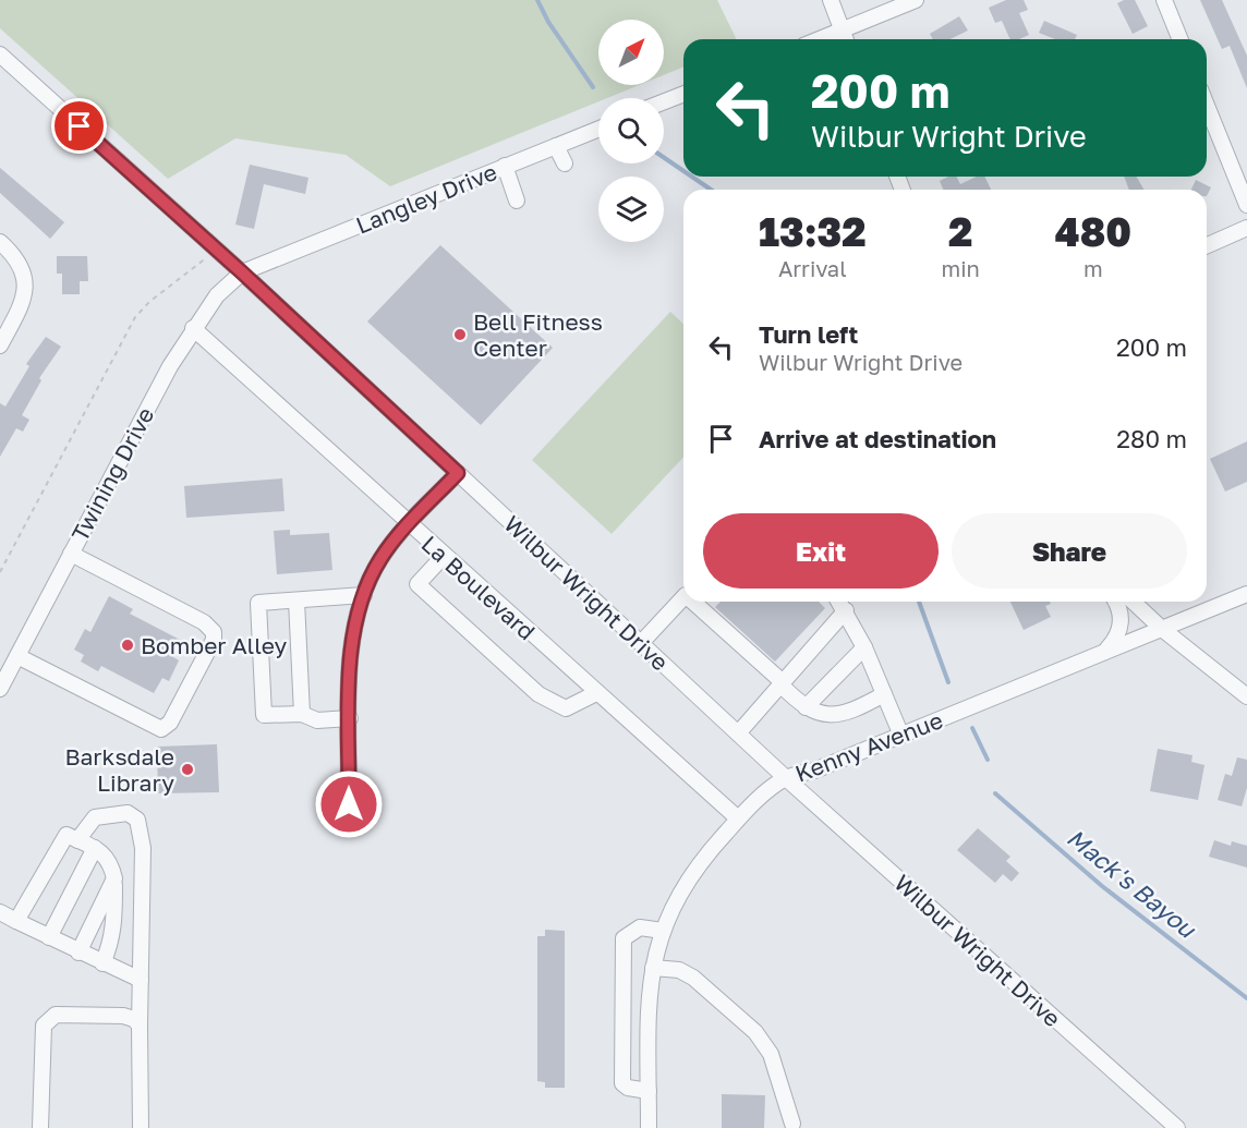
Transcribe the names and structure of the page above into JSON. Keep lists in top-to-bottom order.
{
  "streets": {
    "street": [
      "Langley Drive",
      "Twining Drive",
      "La Boulevard",
      "Wilbur Wright Drive",
      "Kenny Avenue"
    ]
  },
  "crossings": [
    ["Langley Drive", "Twining Drive"],
    ["Langley Drive", "Wilbur Wright Drive"],
    ["Twining Drive", "La Boulevard"],
    ["Twining Drive", "Wilbur Wright Drive"],
    ["La Boulevard", "Kenny Avenue"],
    ["Wilbur Wright Drive", "Kenny Avenue"]
  ],
  "water": ["Mack's Bayou"],
  "places": ["Bell Fitness Center", "Bomber Alley", "Barksdale Library"],
  "north": "top right",
  "page": {
    "turn": ["200 m", "Wilbur Wright Drive"],
    "eta": [
      "13:32",
      "Arrival",
      "2",
      "min",
      "480",
      "m"
    ],
    "list": [
      {
        "name": "Turn left",
        "note": "Wilbur Wright Drive",
        "value": "200 m"
      },
      {
        "name": "Arrive at destination",
        "value": "280 m"
      }
    ],
    "buttons": ["Exit", "Share"]
  }
}
